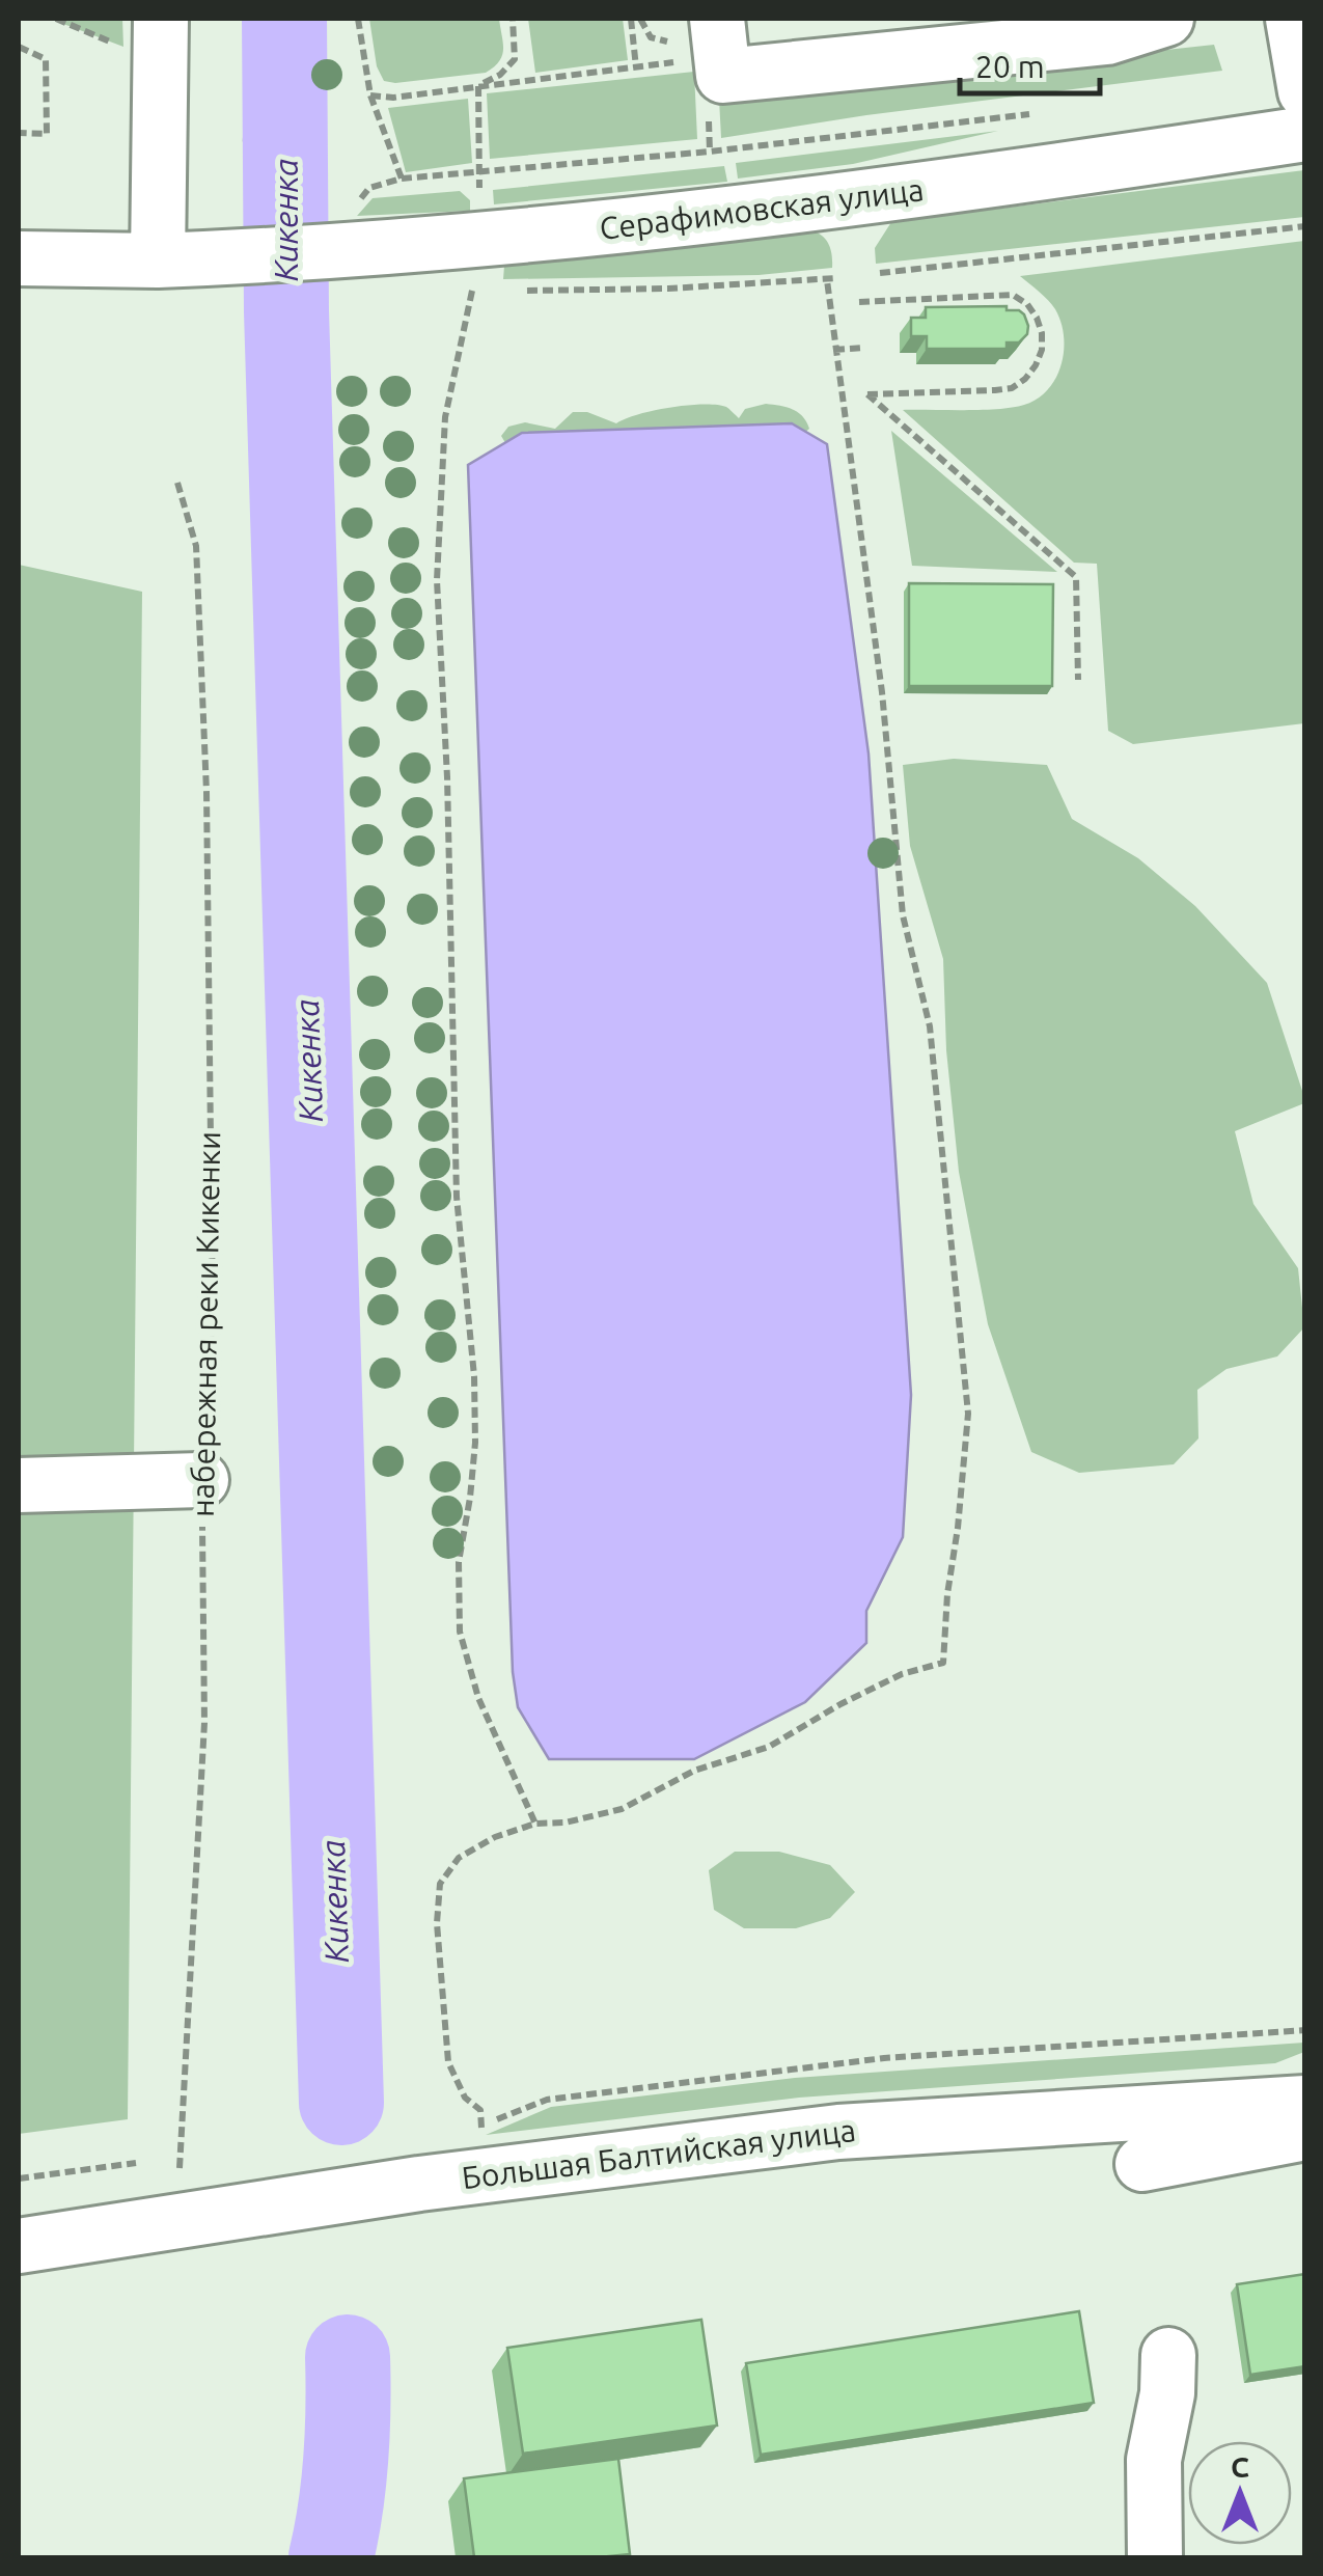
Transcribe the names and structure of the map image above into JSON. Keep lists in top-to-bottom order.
{
  "streets": {
    "street": ["Серафимовская улица", "Большая Балтийская улица"],
    "path": ["набережная реки Кикенки"]
  },
  "water": ["Кикенка"],
  "scale_bar": "20 m",
  "north": "top"
}
